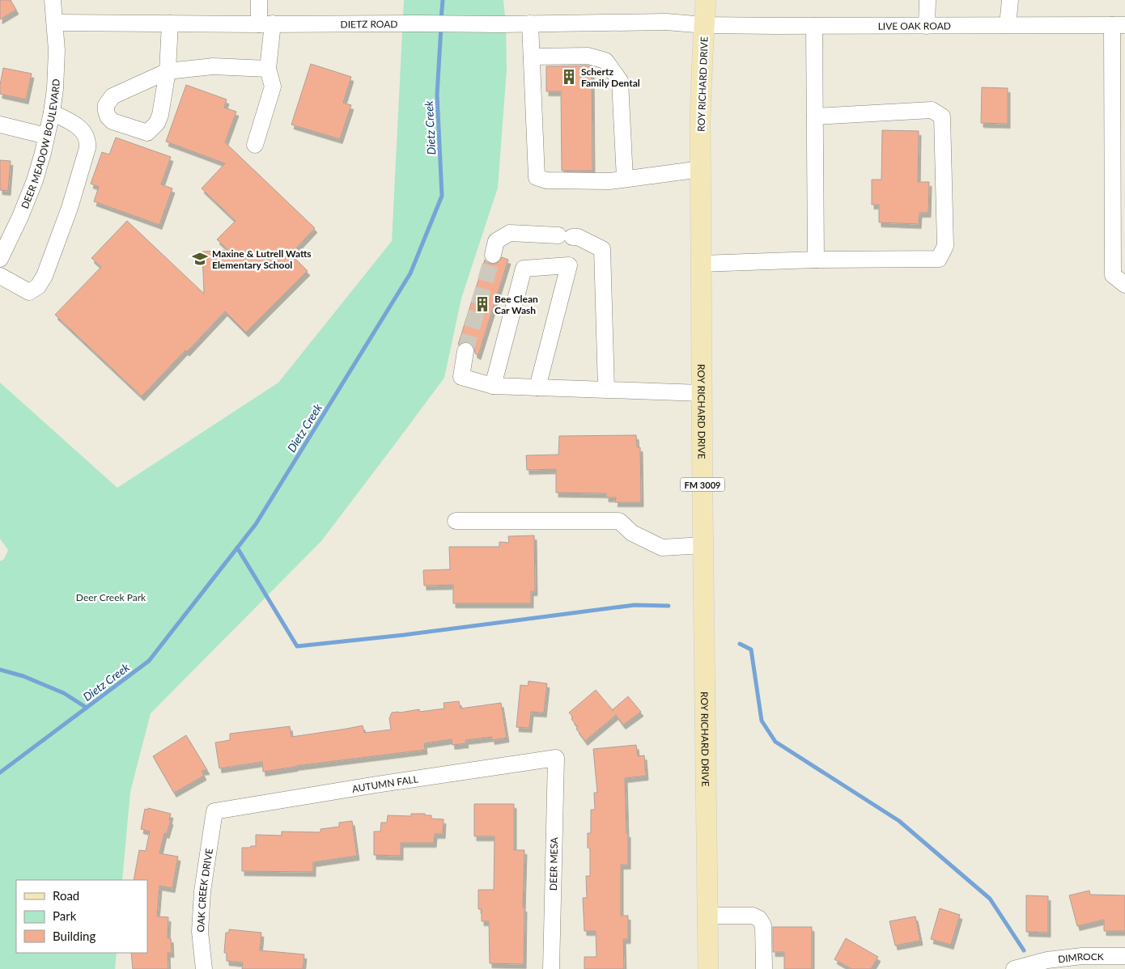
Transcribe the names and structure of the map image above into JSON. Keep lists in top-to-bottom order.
{
  "streets": {
    "main road": ["ROY RICHARD DRIVE", "FM 3009"],
    "street": [
      "DIETZ ROAD",
      "LIVE OAK ROAD",
      "DEER MEADOW BOULEVARD",
      "AUTUMN FALL",
      "DEER MESA",
      "OAK CREEK DRIVE",
      "DIMROCK"
    ]
  },
  "crossings": [
    ["DIETZ ROAD", "LIVE OAK ROAD"],
    ["DIETZ ROAD", "ROY RICHARD DRIVE"],
    ["DIETZ ROAD", "DEER MEADOW BOULEVARD"],
    ["LIVE OAK ROAD", "ROY RICHARD DRIVE"],
    ["AUTUMN FALL", "DEER MESA"],
    ["AUTUMN FALL", "OAK CREEK DRIVE"]
  ],
  "water": ["Dietz Creek"],
  "parks": ["Deer Creek Park"],
  "places": {
    "building": ["Schertz Family Dental", "Bee Clean Car Wash"],
    "school or university": ["Maxine & Lutrell Watts Elementary School"]
  },
  "legend": ["Road", "Park", "Building"]
}
